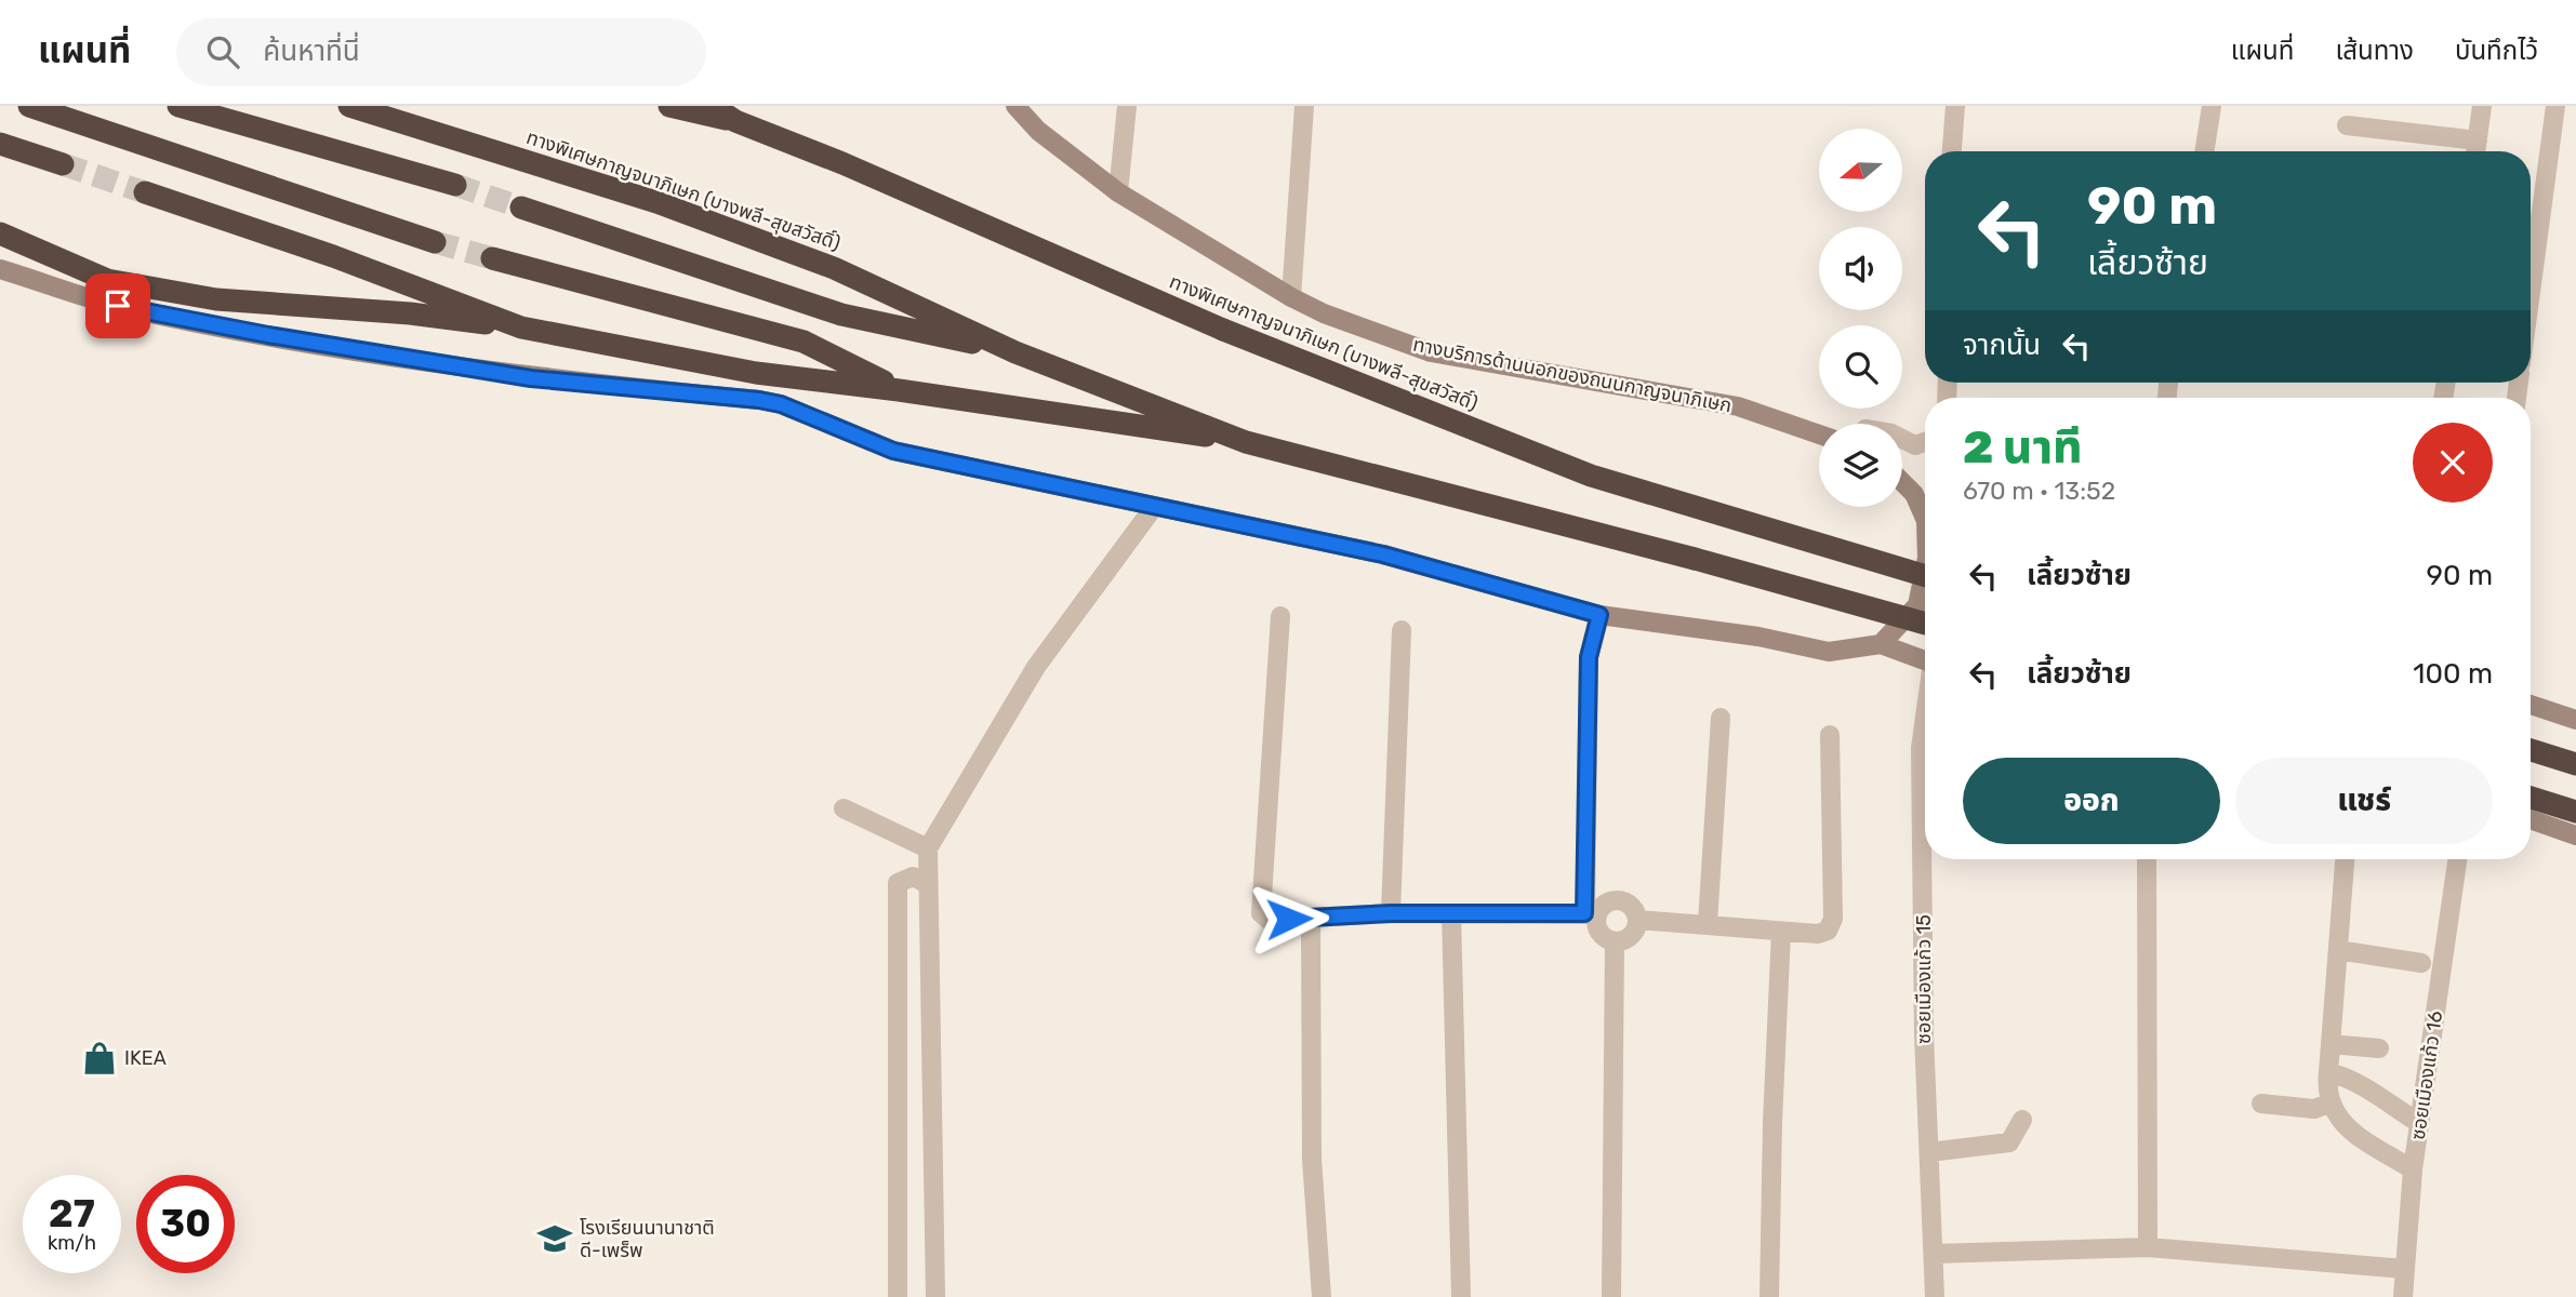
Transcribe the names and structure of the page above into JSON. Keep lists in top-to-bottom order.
{
  "streets": {
    "highway": ["ทางพิเศษกาญจนาภิเษก (บางพลี-สุขสวัสดิ์)"],
    "main road": ["ทางบริการด้านนอกของถนนกาญจนาภิเษก"],
    "street": ["ซอยเมืองแก้ว 15", "ซอยเมืองแก้ว 16"]
  },
  "places": {
    "shop": ["IKEA"],
    "school or university": ["โรงเรียนนานาชาติ ดี-เพร็พ"]
  },
  "north": "left",
  "page": {
    "header": "แผนที่",
    "search": "ค้นหาที่นี่",
    "nav": ["แผนที่", "เส้นทาง", "บันทึกไว้"],
    "turn": ["90 m", "เลี้ยวซ้าย"],
    "then": "จากนั้น",
    "heading": ["2 นาที", "670 m · 13:52"],
    "list": [
      {
        "name": "เลี้ยวซ้าย",
        "value": "90 m"
      },
      {
        "name": "เลี้ยวซ้าย",
        "value": "100 m"
      }
    ],
    "buttons": ["ออก", "แชร์"],
    "speed": "27 km/h",
    "limit": "30"
  }
}
